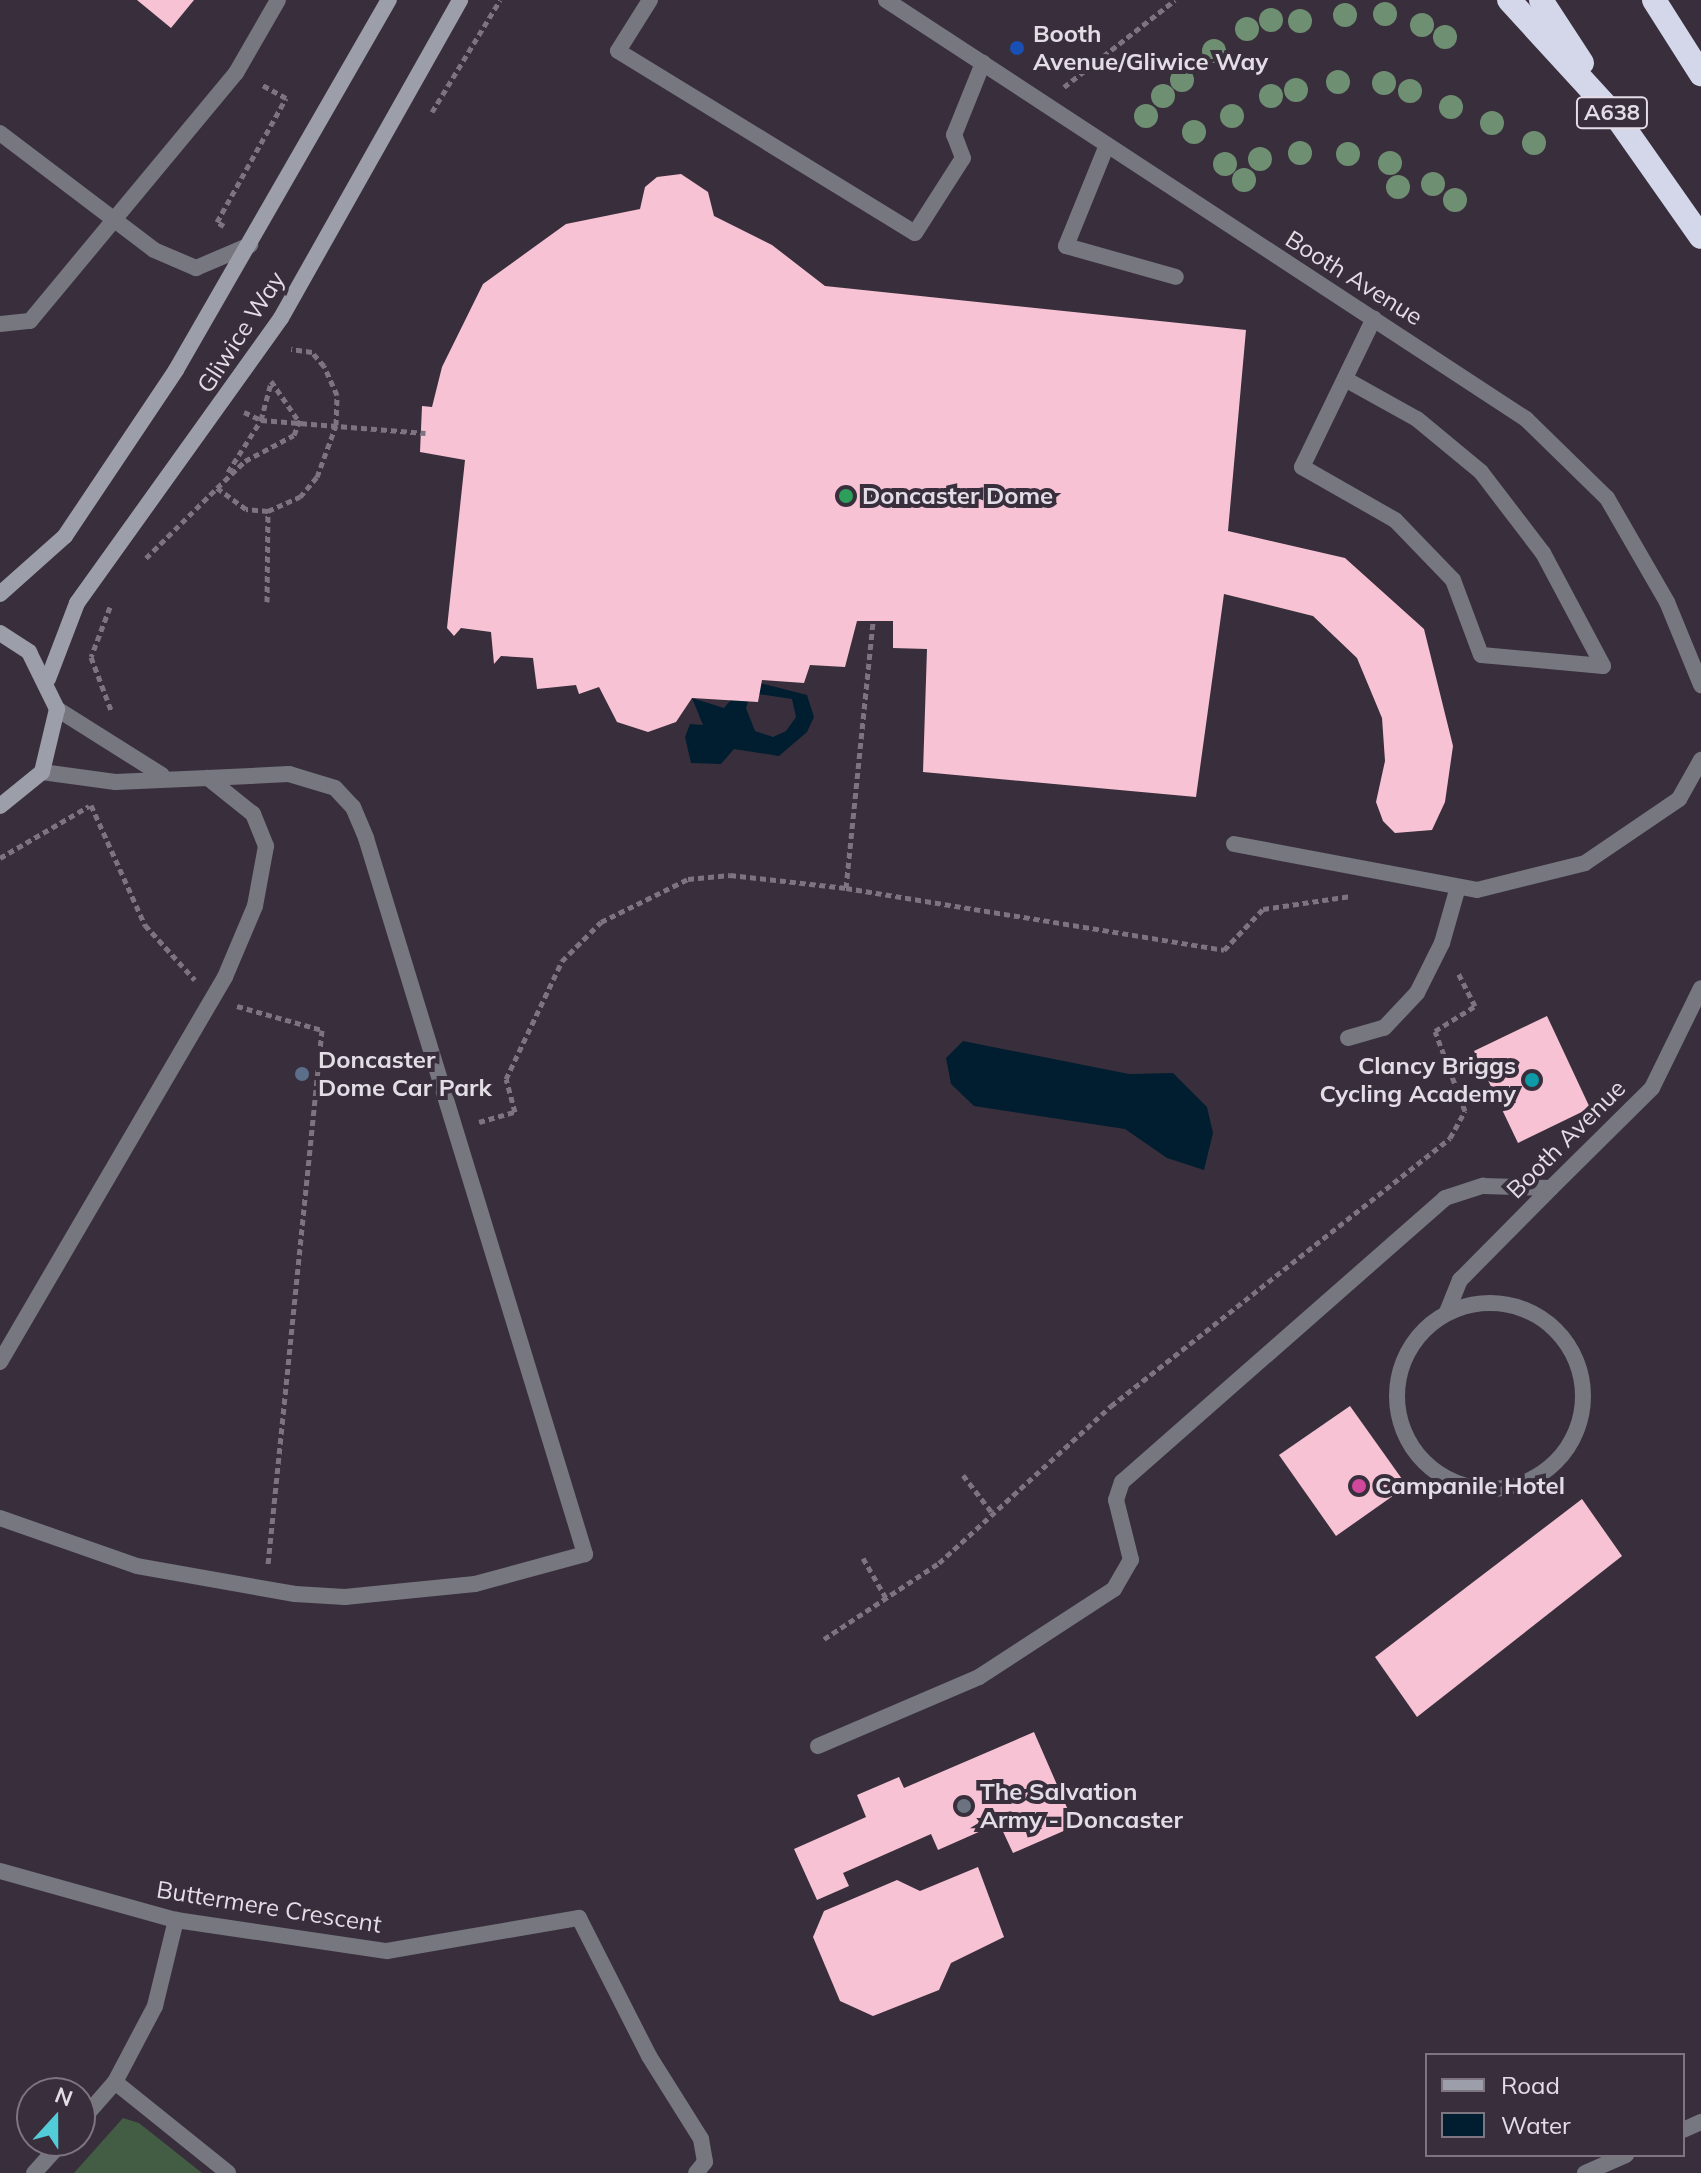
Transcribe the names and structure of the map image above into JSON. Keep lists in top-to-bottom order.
{
  "streets": {
    "highway": ["A638"],
    "street": ["Booth Avenue", "Gliwice Way", "Buttermere Crescent"]
  },
  "places": [
    "Booth Avenue/Gliwice Way",
    "Doncaster Dome",
    "Doncaster Dome Car Park",
    "Clancy Briggs Cycling Academy",
    "Campanile Hotel",
    "The Salvation Army - Doncaster"
  ],
  "legend": ["Road", "Water"],
  "north": "top"
}
